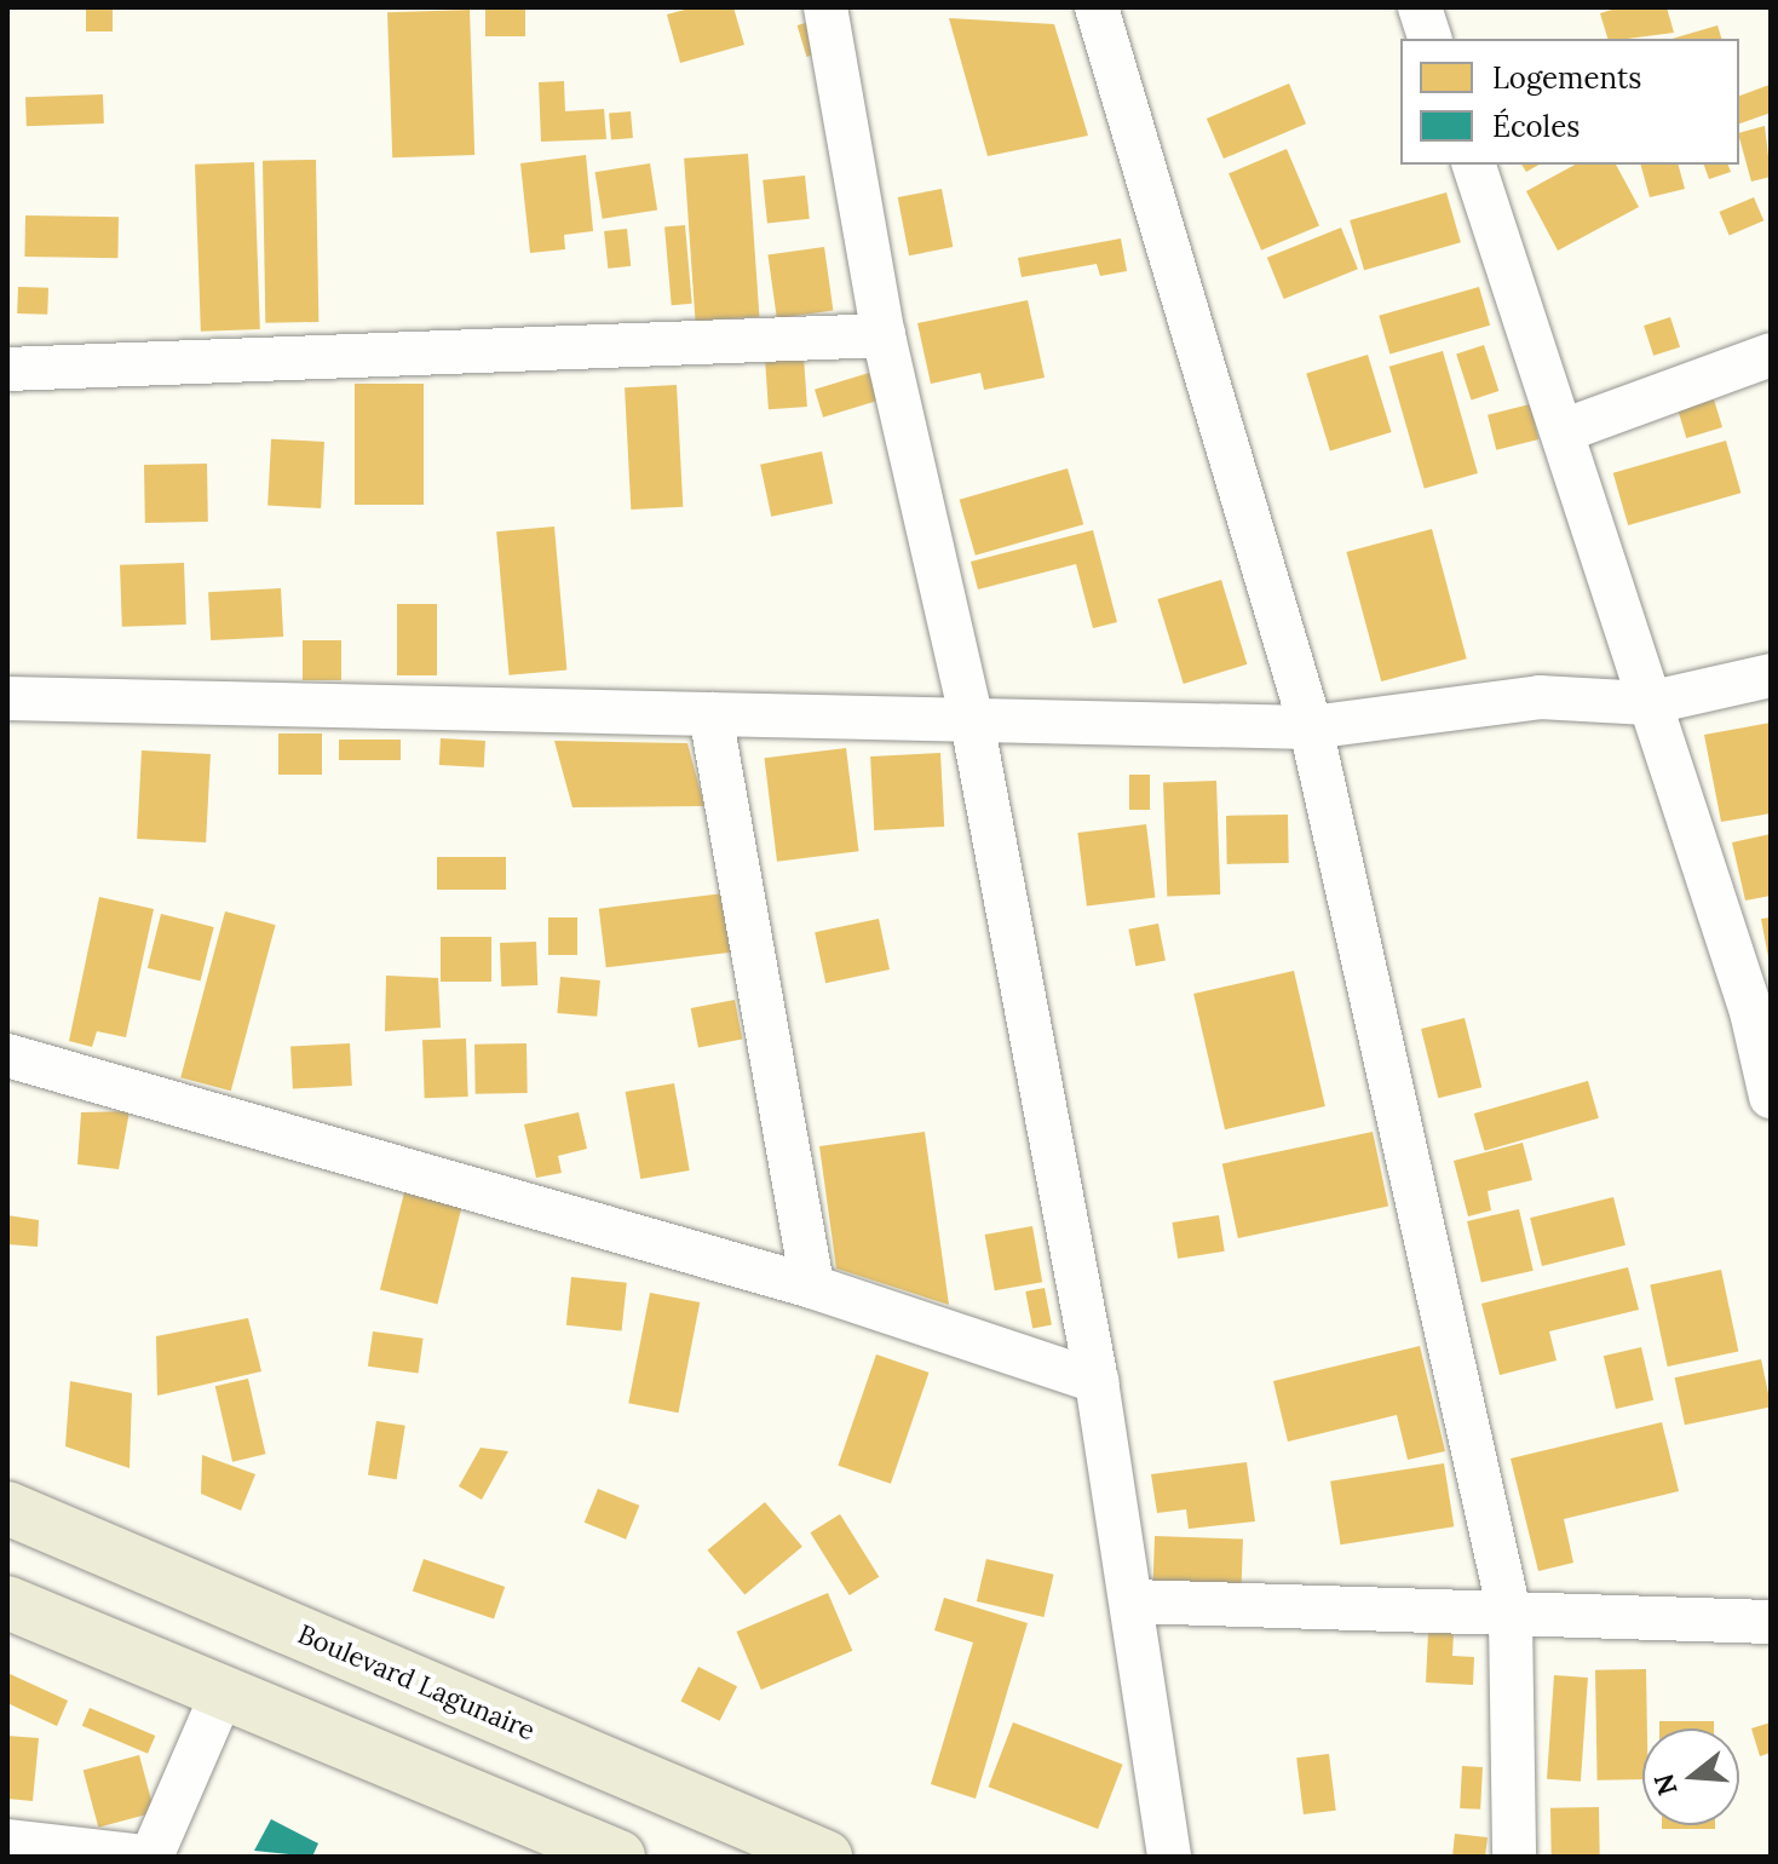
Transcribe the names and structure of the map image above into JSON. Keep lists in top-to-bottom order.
{
  "streets": {
    "main road": ["Boulevard Lagunaire"]
  },
  "legend": ["Logements", "Écoles"],
  "north": "left"
}
